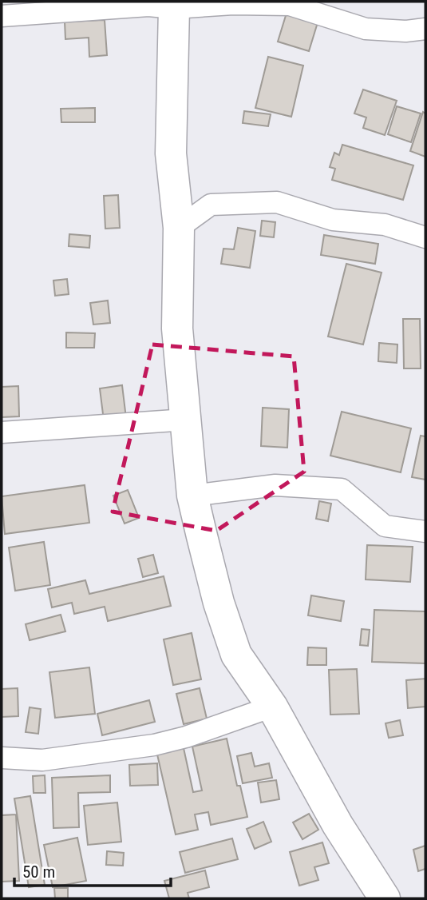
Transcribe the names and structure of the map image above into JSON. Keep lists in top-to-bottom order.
{
  "scale_bar": "50 m"
}
